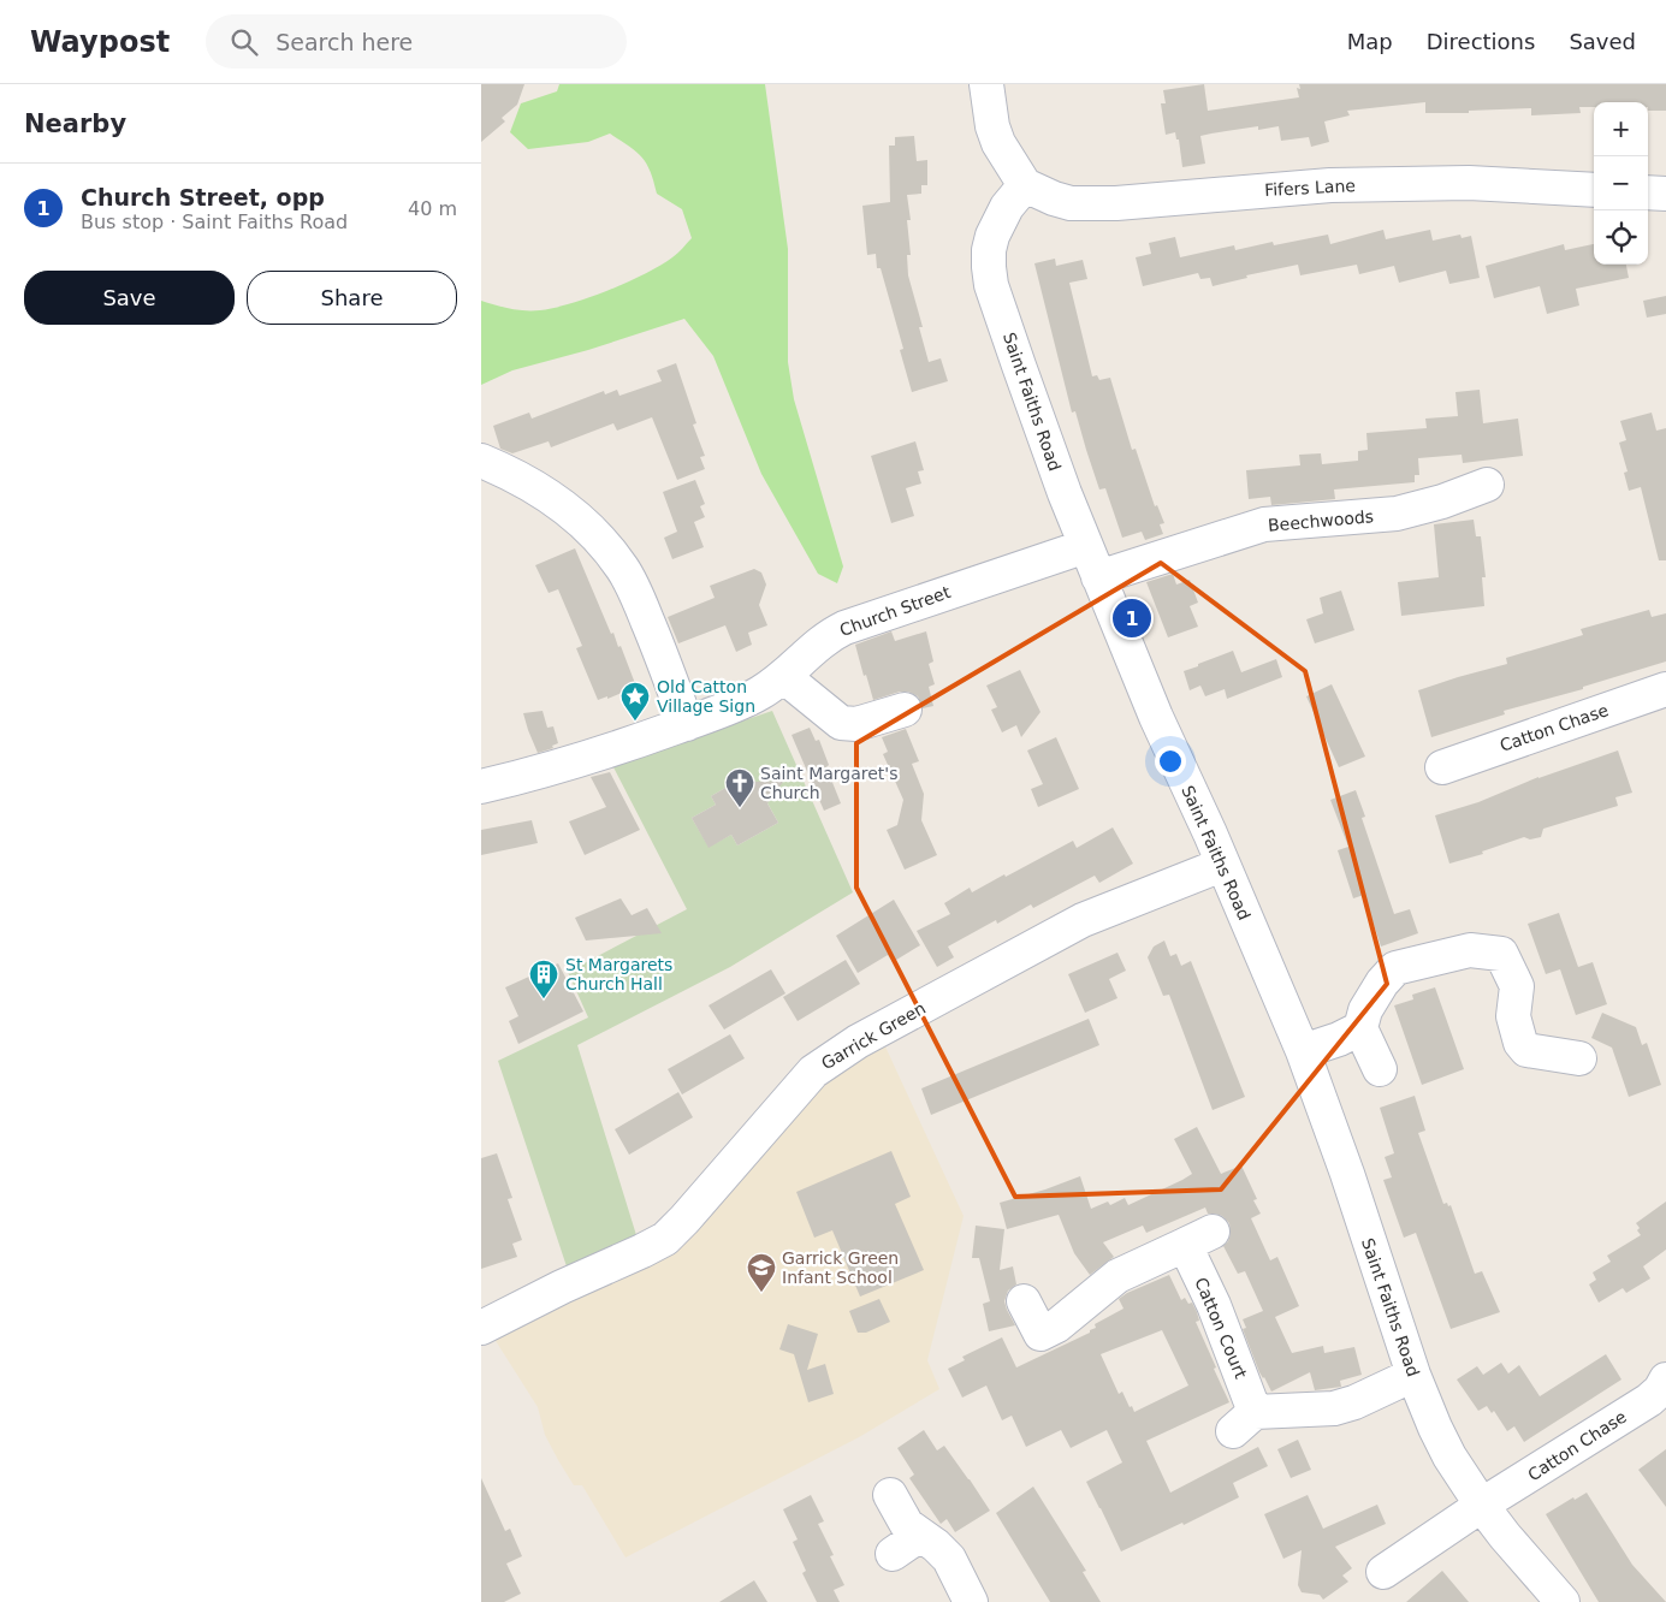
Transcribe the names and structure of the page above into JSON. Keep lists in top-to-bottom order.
{
  "streets": {
    "street": [
      "Fifers Lane",
      "Saint Faiths Road",
      "Beechwoods",
      "Church Street",
      "Catton Chase",
      "Garrick Green",
      "Catton Court"
    ]
  },
  "crossings": [
    ["Fifers Lane", "Saint Faiths Road"],
    ["Saint Faiths Road", "Beechwoods"],
    ["Saint Faiths Road", "Church Street"],
    ["Saint Faiths Road", "Catton Chase"],
    ["Saint Faiths Road", "Garrick Green"],
    ["Saint Faiths Road", "Catton Court"]
  ],
  "places": {
    "place": ["Old Catton Village Sign"],
    "church": ["Saint Margaret's Church"],
    "building": ["St Margarets Church Hall"],
    "school or university": ["Garrick Green Infant School"]
  },
  "page": {
    "header": "Waypost",
    "search": "Search here",
    "nav": ["Map", "Directions", "Saved"],
    "heading": "Nearby",
    "map_buttons": ["+", "−"],
    "list": [
      {
        "mark": "1",
        "name": "Church Street, opp",
        "note": "Bus stop · Saint Faiths Road",
        "value": "40 m"
      }
    ],
    "buttons": ["Save", "Share"],
    "pins": "1"
  }
}
